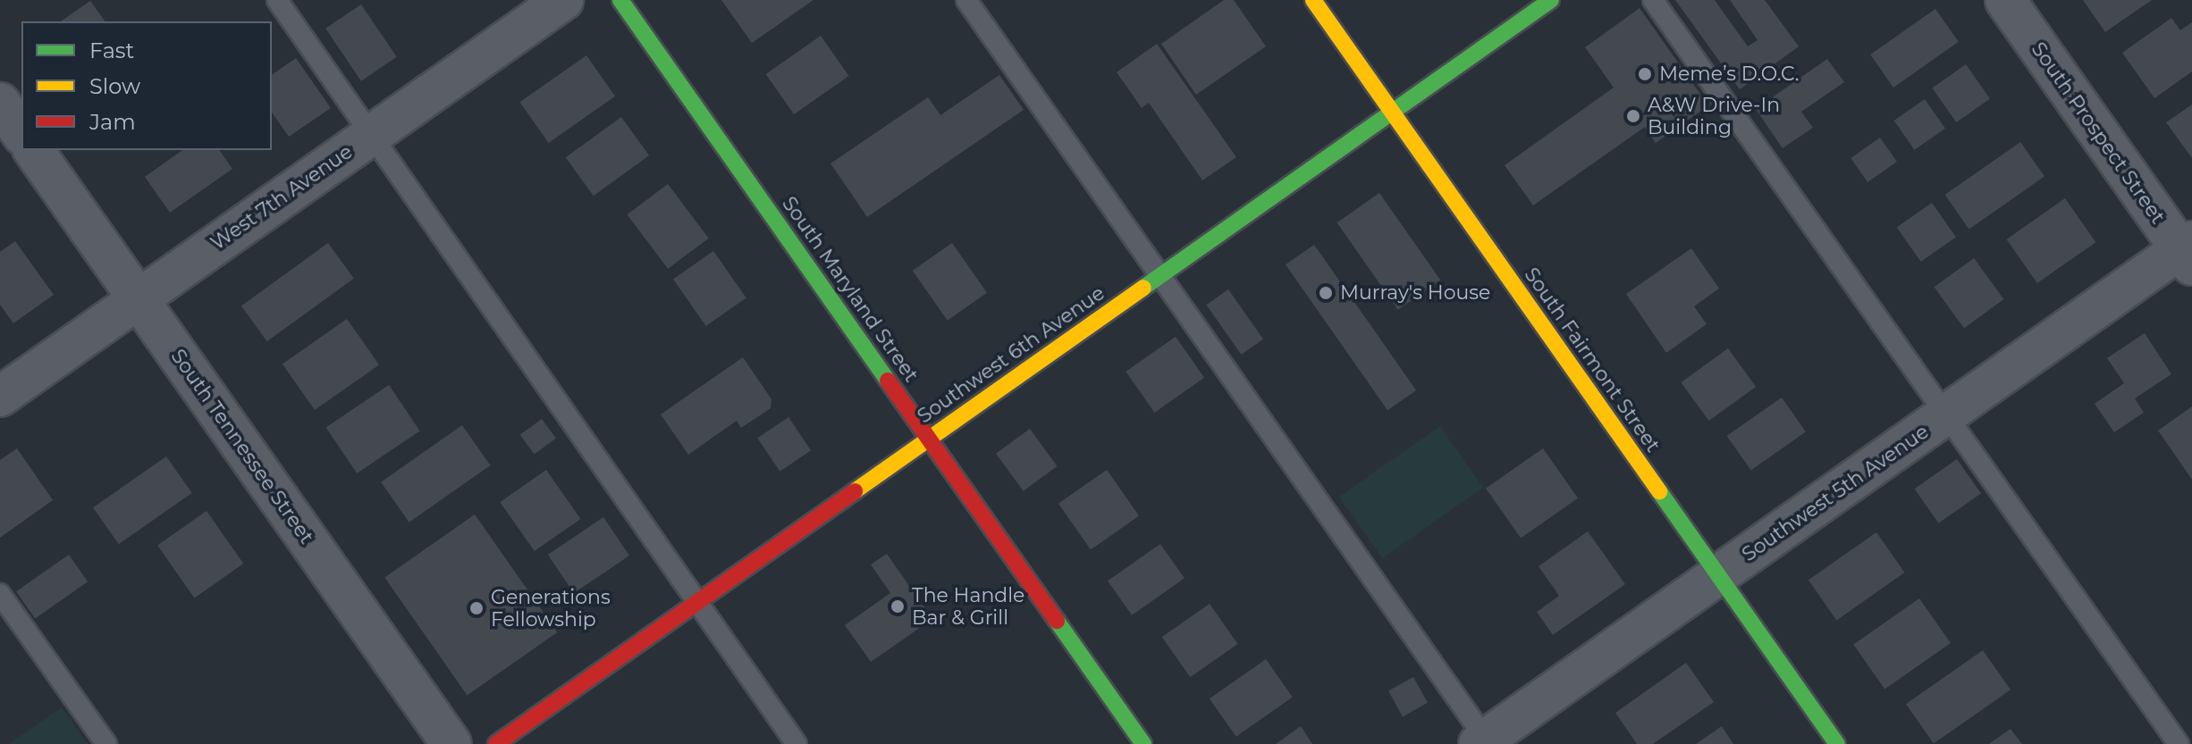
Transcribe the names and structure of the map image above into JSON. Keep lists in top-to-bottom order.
{
  "streets": {
    "street": [
      "South Prospect Street",
      "West 7th Avenue",
      "South Maryland Street",
      "Southwest 6th Avenue",
      "South Fairmont Street",
      "South Tennessee Street",
      "Southwest 5th Avenue"
    ]
  },
  "crossings": [
    ["South Prospect Street", "Southwest 5th Avenue"],
    ["West 7th Avenue", "South Tennessee Street"],
    ["South Maryland Street", "Southwest 6th Avenue"],
    ["Southwest 6th Avenue", "South Fairmont Street"],
    ["South Fairmont Street", "Southwest 5th Avenue"]
  ],
  "places": [
    "Meme’s D.O.C.",
    "A&W Drive-In Building",
    "Murray's House",
    "The Handle Bar & Grill",
    "Generations Fellowship"
  ],
  "legend": ["Fast", "Slow", "Jam"]
}
